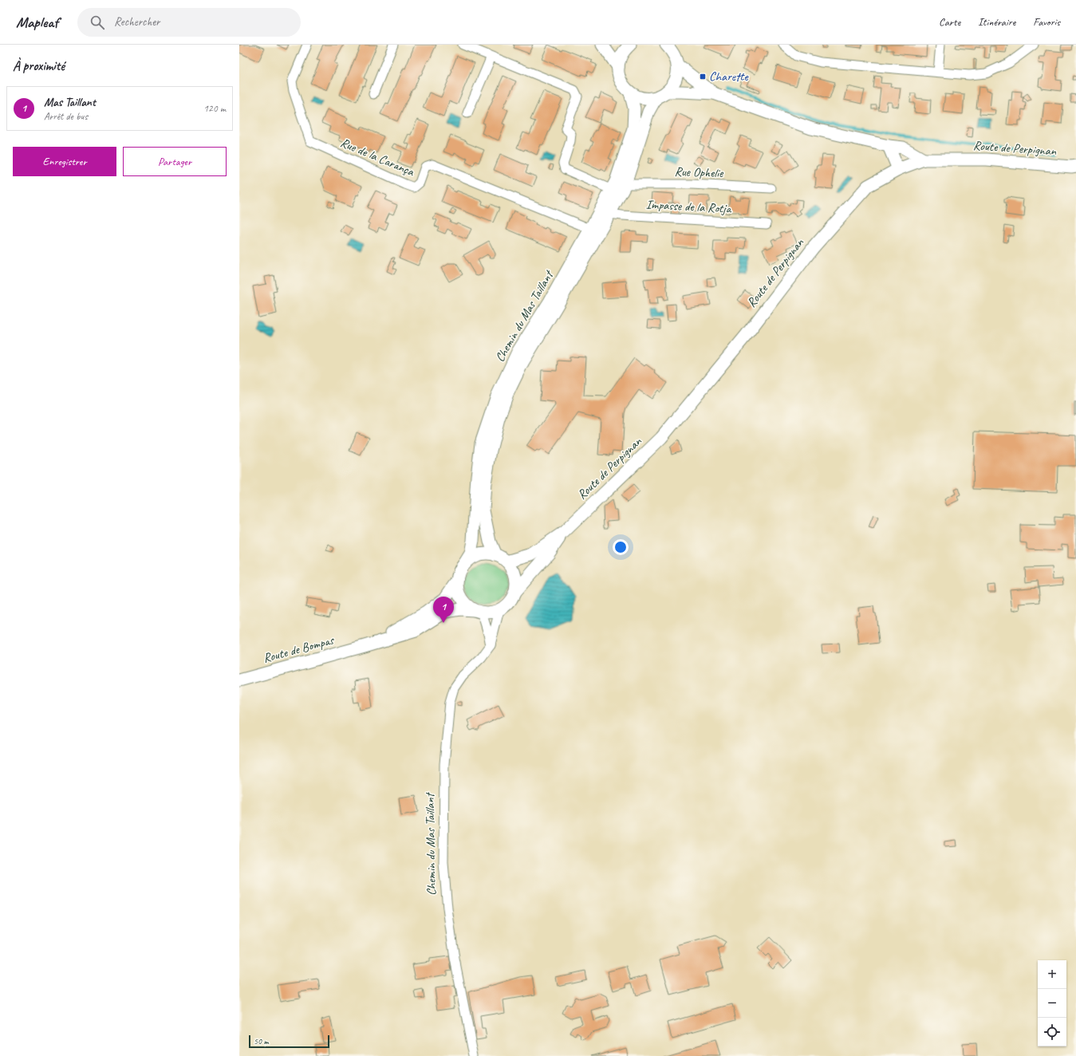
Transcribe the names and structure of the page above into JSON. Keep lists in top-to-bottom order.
{
  "streets": {
    "main road": ["Route de Perpignan", "Chemin du Mas Taillant", "Route de Bompas"],
    "street": ["Rue de la Carança", "Rue Ophelie", "Impasse de la Rotja"]
  },
  "crossings": [
    ["Route de Perpignan", "Chemin du Mas Taillant"],
    ["Rue de la Carança", "Chemin du Mas Taillant"],
    ["Rue Ophelie", "Chemin du Mas Taillant"],
    ["Impasse de la Rotja", "Chemin du Mas Taillant"]
  ],
  "places": {
    "transit": ["Charette"]
  },
  "scale_bar": "50 m",
  "page": {
    "header": "Mapleaf",
    "search": "Rechercher",
    "nav": ["Carte", "Itinéraire", "Favoris"],
    "heading": "À proximité",
    "list": [
      {
        "mark": "1",
        "name": "Mas Taillant",
        "note": "Arrêt de bus",
        "value": "120 m"
      }
    ],
    "buttons": ["Enregistrer", "Partager"],
    "pins": "1",
    "map_buttons": ["+", "−"],
    "scale": "50 m"
  }
}
